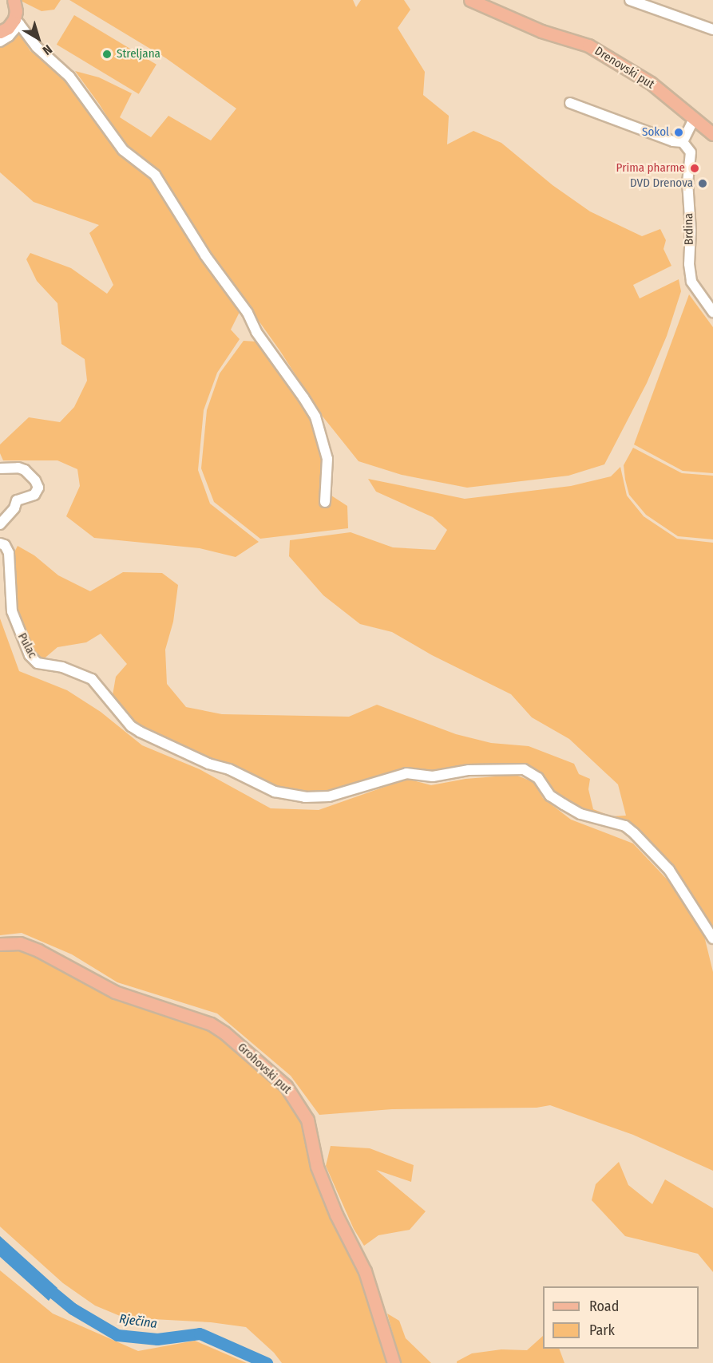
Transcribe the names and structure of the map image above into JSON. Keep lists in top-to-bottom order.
{
  "streets": {
    "main road": ["Drenovski put", "Grohovski put"],
    "street": ["Brdina", "Pulac"]
  },
  "water": ["Rječina"],
  "places": [
    "Streljana",
    "Sokol",
    "Prima pharme",
    "DVD Drenova"
  ],
  "legend": ["Road", "Park"],
  "north": "bottom right"
}
